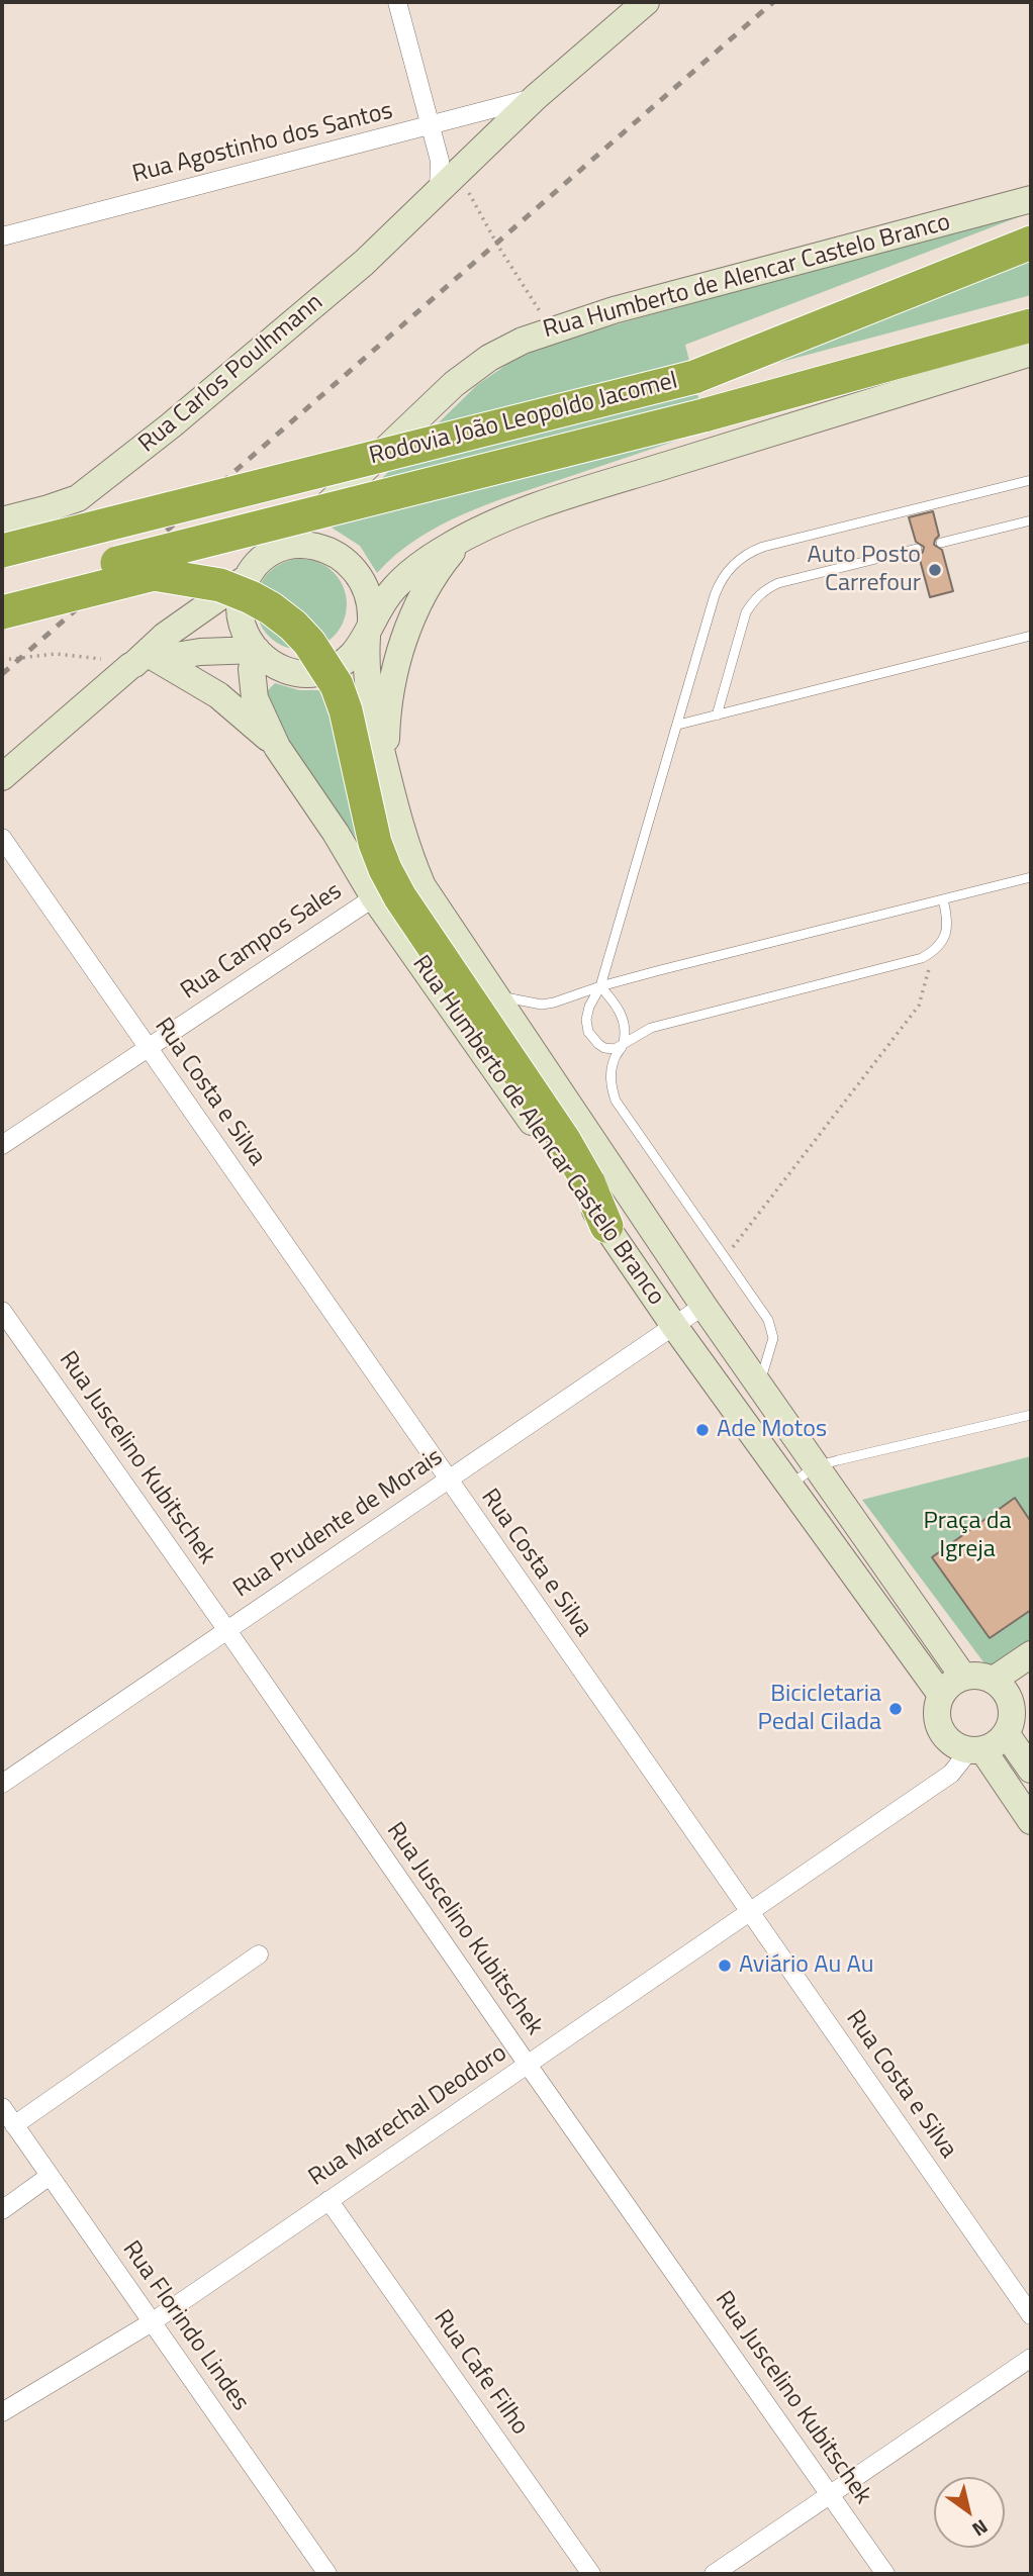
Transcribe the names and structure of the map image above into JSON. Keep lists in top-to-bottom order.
{
  "streets": {
    "highway": ["Rodovia João Leopoldo Jacomel"],
    "main road": ["Rua Humberto de Alencar Castelo Branco", "Rua Carlos Poulhmann"],
    "street": [
      "Rua Agostinho dos Santos",
      "Rua Campos Sales",
      "Rua Costa e Silva",
      "Rua Juscelino Kubitschek",
      "Rua Prudente de Morais",
      "Rua Marechal Deodoro",
      "Rua Florindo Lindes",
      "Rua Cafe Filho"
    ]
  },
  "crossings": [
    ["Rua Agostinho dos Santos", "Rua Carlos Poulhmann"],
    ["Rua Humberto de Alencar Castelo Branco", "Rua Campos Sales"],
    ["Rua Humberto de Alencar Castelo Branco", "Rua Prudente de Morais"],
    ["Rua Humberto de Alencar Castelo Branco", "Rua Marechal Deodoro"],
    ["Rua Campos Sales", "Rua Costa e Silva"],
    ["Rua Costa e Silva", "Rua Prudente de Morais"],
    ["Rua Costa e Silva", "Rua Marechal Deodoro"],
    ["Rua Juscelino Kubitschek", "Rua Prudente de Morais"],
    ["Rua Juscelino Kubitschek", "Rua Marechal Deodoro"],
    ["Rua Marechal Deodoro", "Rua Florindo Lindes"],
    ["Rua Marechal Deodoro", "Rua Cafe Filho"]
  ],
  "parks": ["Praça da Igreja"],
  "places": [
    "Auto Posto Carrefour",
    "Ade Motos",
    "Bicicletaria Pedal Cilada",
    "Aviário Au Au"
  ],
  "north": "bottom right"
}
